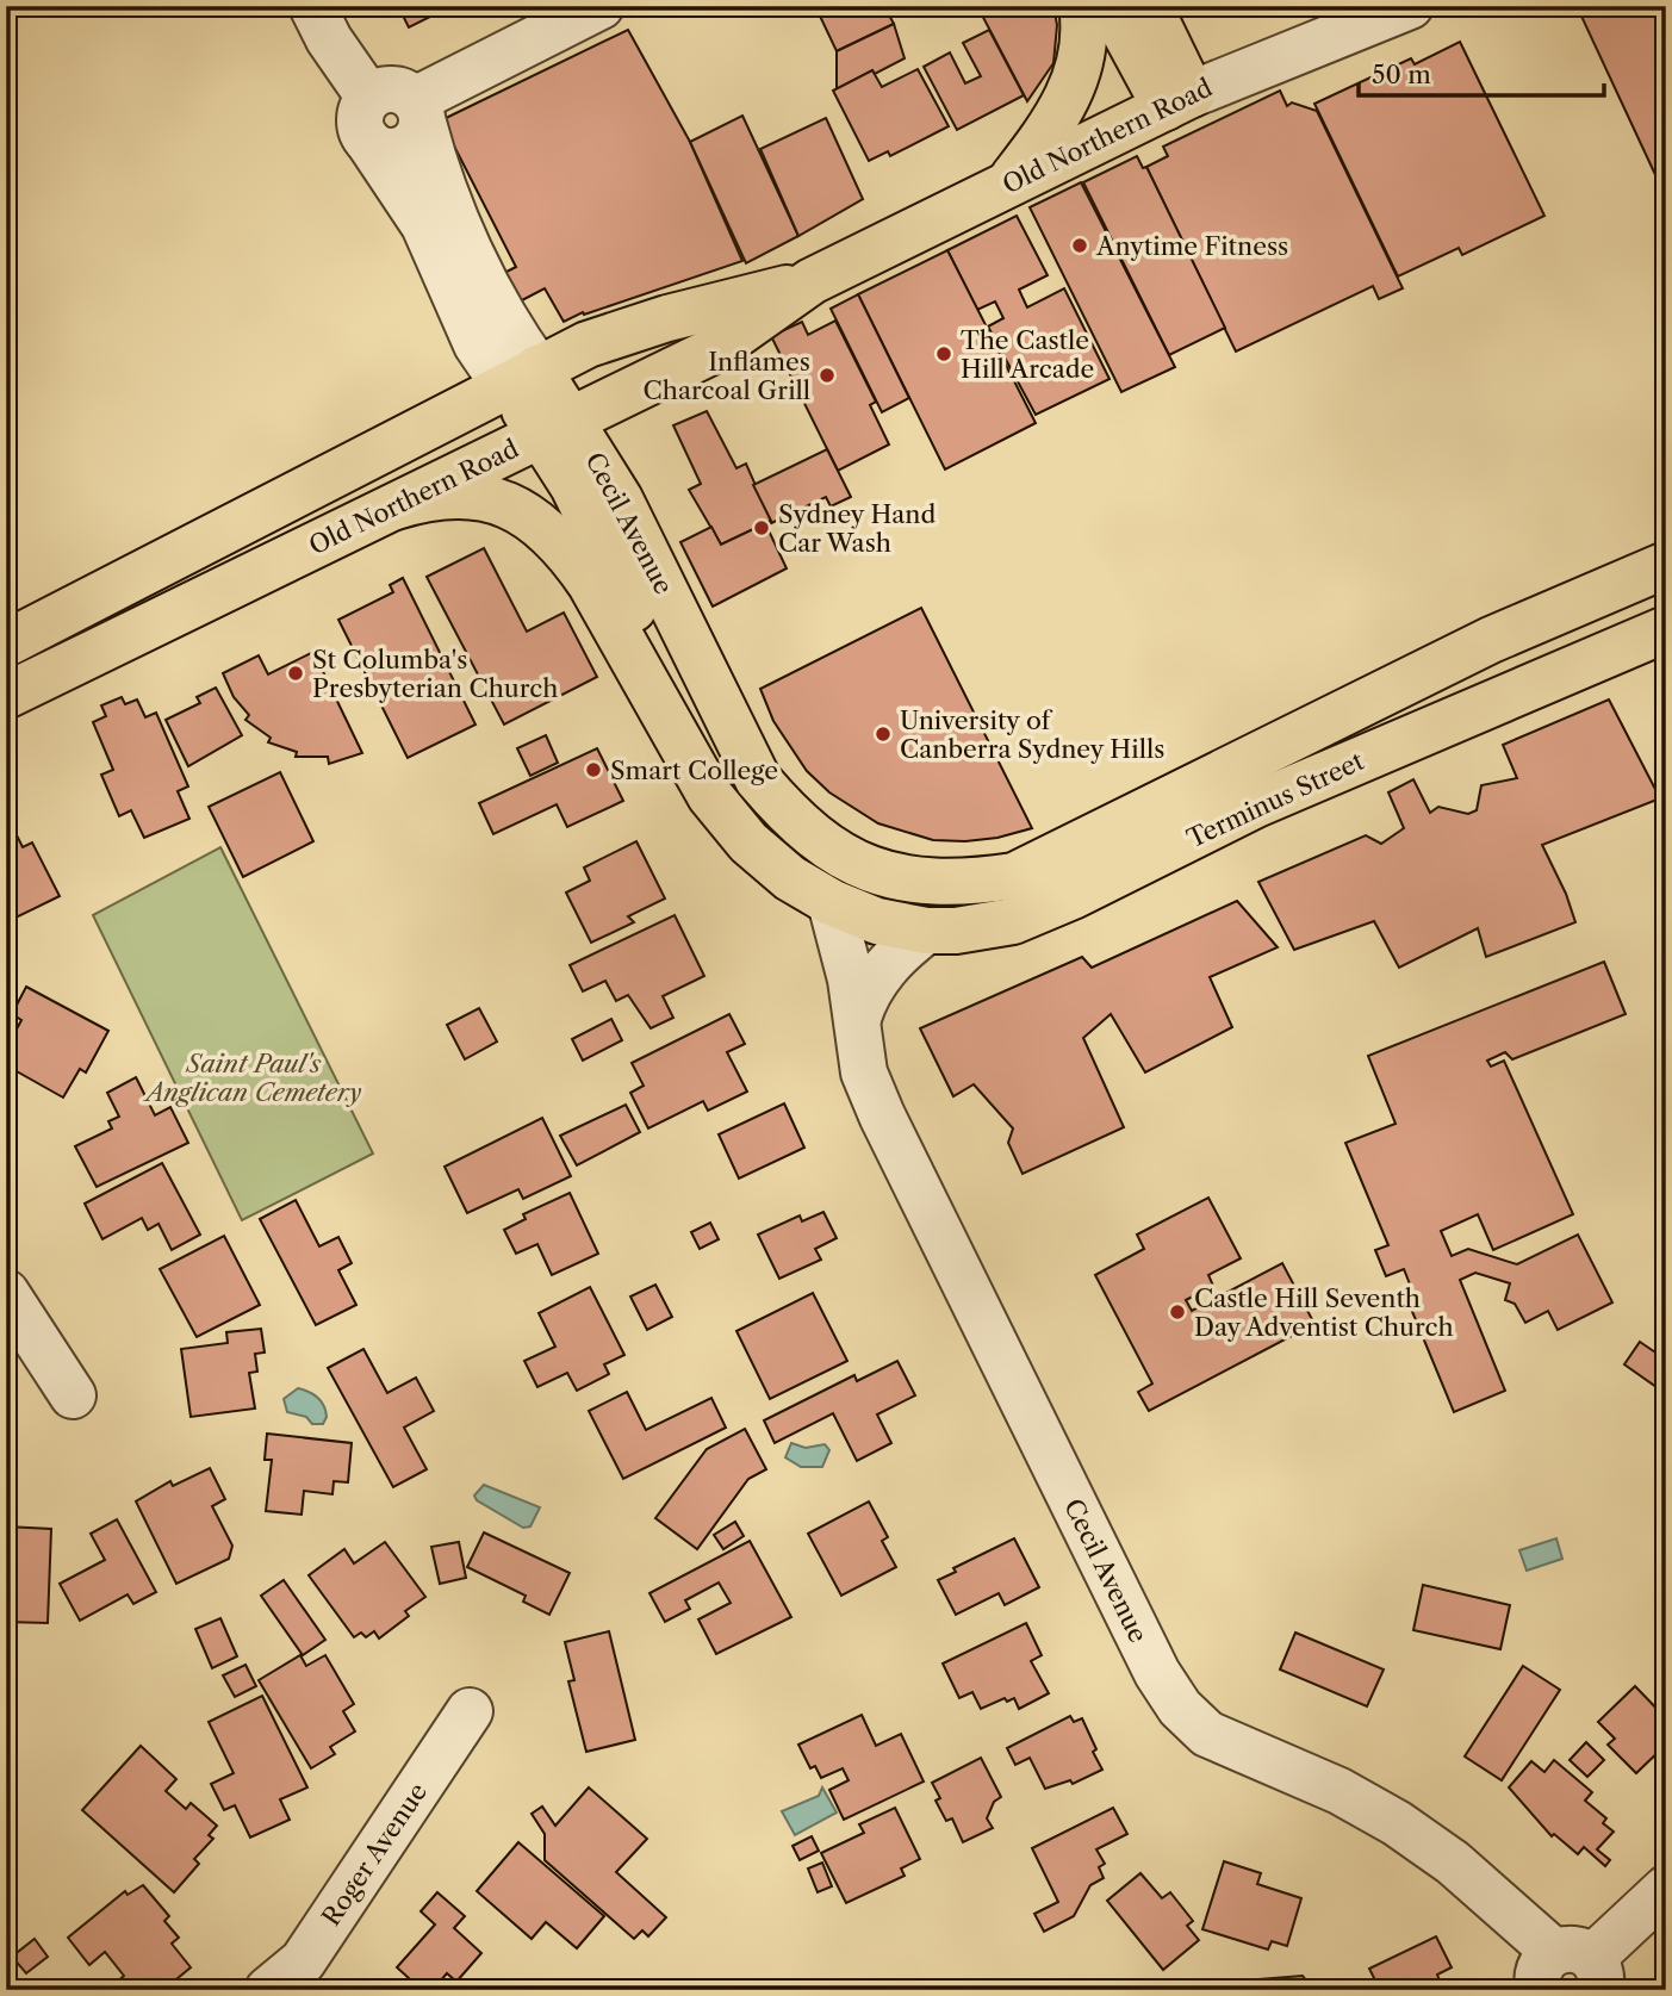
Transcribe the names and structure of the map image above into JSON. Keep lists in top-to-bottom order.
{
  "streets": {
    "main road": ["Old Northern Road", "Cecil Avenue", "Terminus Street"],
    "street": ["Roger Avenue"]
  },
  "crossings": [
    ["Old Northern Road", "Cecil Avenue"],
    ["Cecil Avenue", "Terminus Street"]
  ],
  "parks": ["Saint Paul's Anglican Cemetery"],
  "places": [
    "Anytime Fitness",
    "The Castle Hill Arcade",
    "Inflames Charcoal Grill",
    "Sydney Hand Car Wash",
    "St Columba's Presbyterian Church",
    "University of Canberra Sydney Hills",
    "Smart College",
    "Castle Hill Seventh Day Adventist Church"
  ],
  "scale_bar": "50 m"
}
